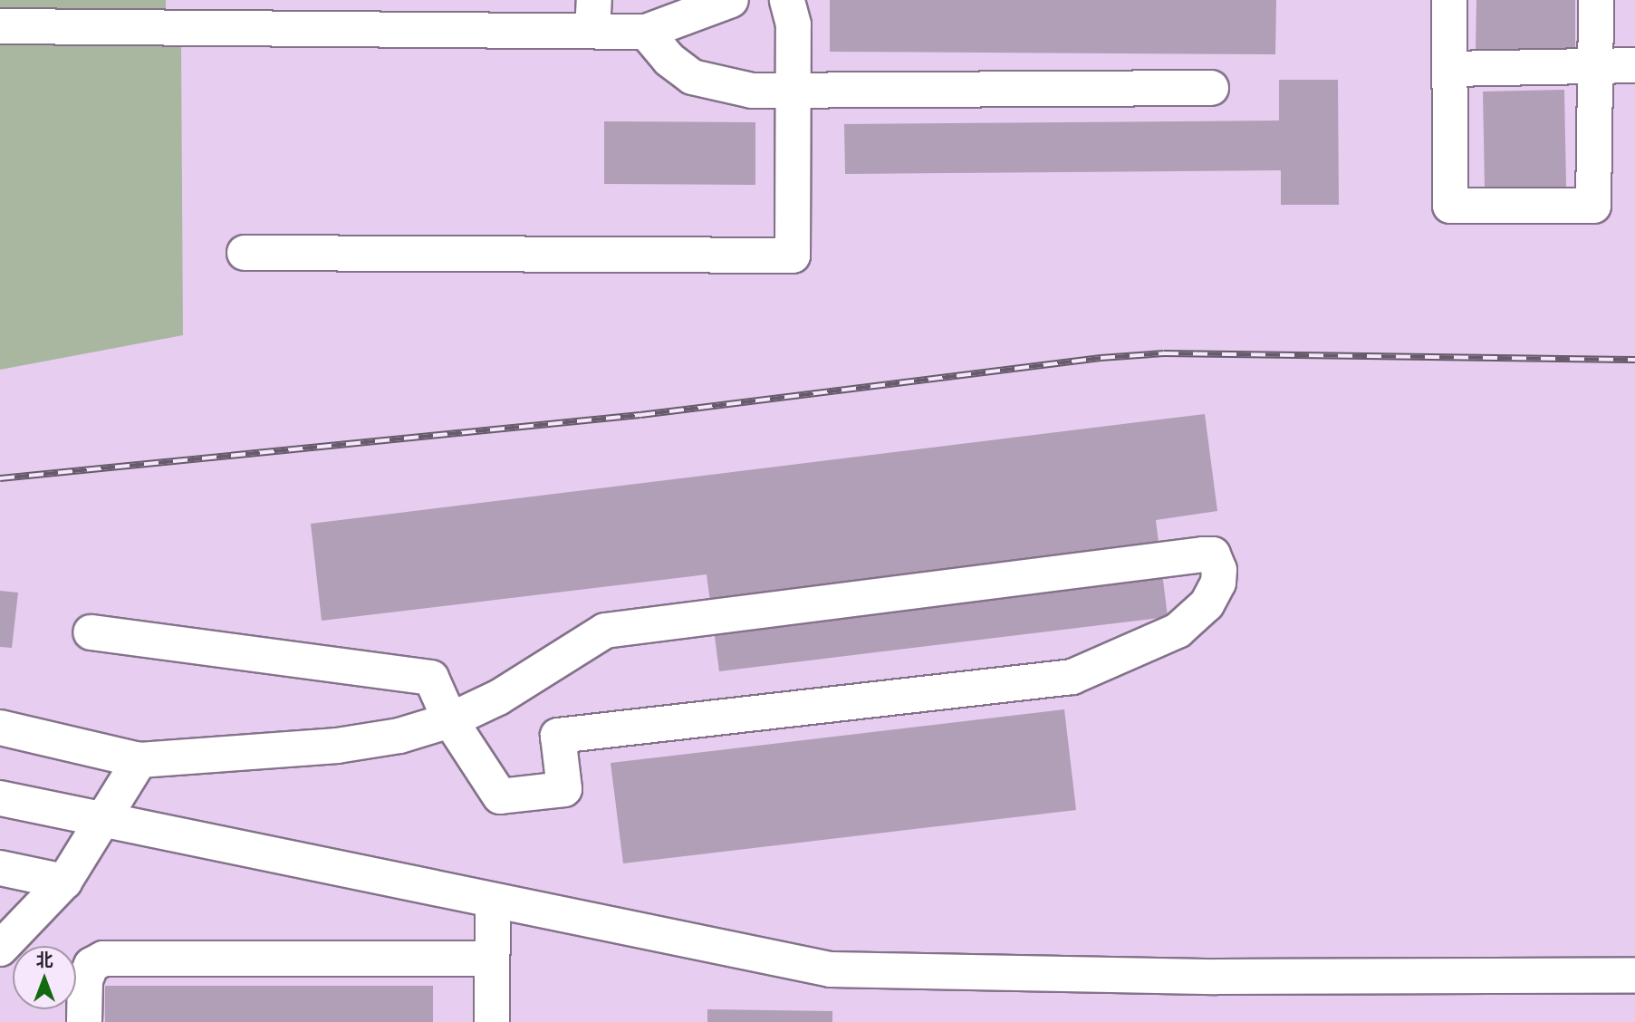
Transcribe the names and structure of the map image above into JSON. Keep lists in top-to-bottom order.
{
  "north": "top"
}
